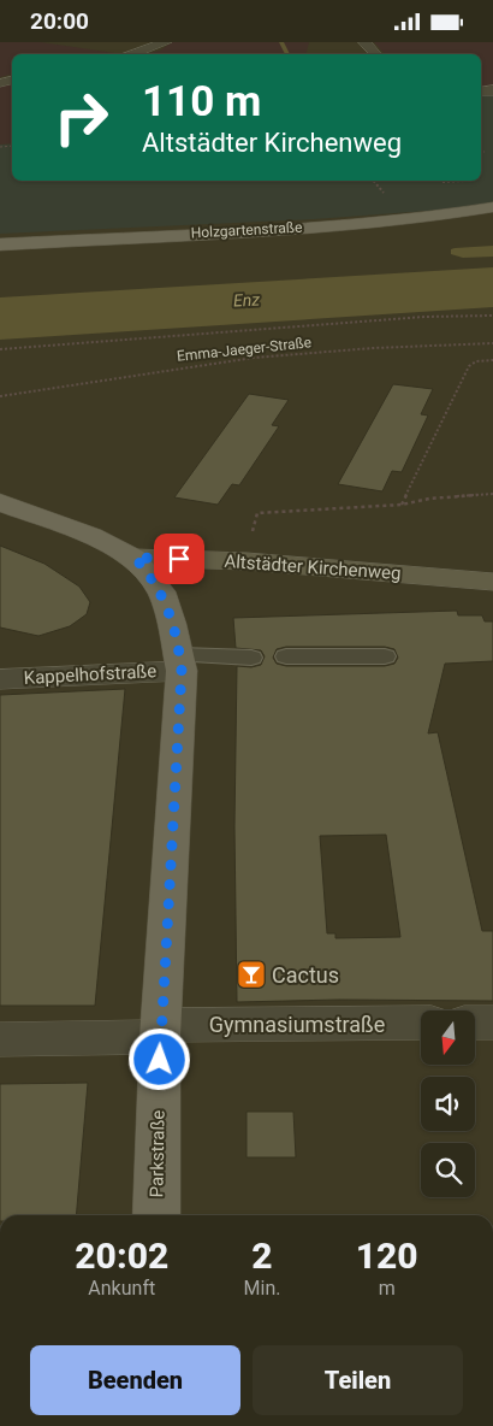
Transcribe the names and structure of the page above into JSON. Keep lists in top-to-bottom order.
{
  "streets": {
    "main road": ["Holzgartenstraße", "Altstädter Kirchenweg", "Parkstraße"],
    "street": ["Kappelhofstraße", "Gymnasiumstraße"],
    "path": ["Emma-Jaeger-Straße"]
  },
  "crossings": [
    ["Altstädter Kirchenweg", "Parkstraße"],
    ["Kappelhofstraße", "Parkstraße"],
    ["Gymnasiumstraße", "Parkstraße"]
  ],
  "water": ["Enz"],
  "places": {
    "bar": ["Cactus"]
  },
  "north": "bottom",
  "page": {
    "status": "20:00",
    "turn": ["110 m", "Altstädter Kirchenweg"],
    "eta": [
      "20:02",
      "Ankunft",
      "2",
      "Min.",
      "120",
      "m"
    ],
    "buttons": ["Beenden", "Teilen"]
  }
}
